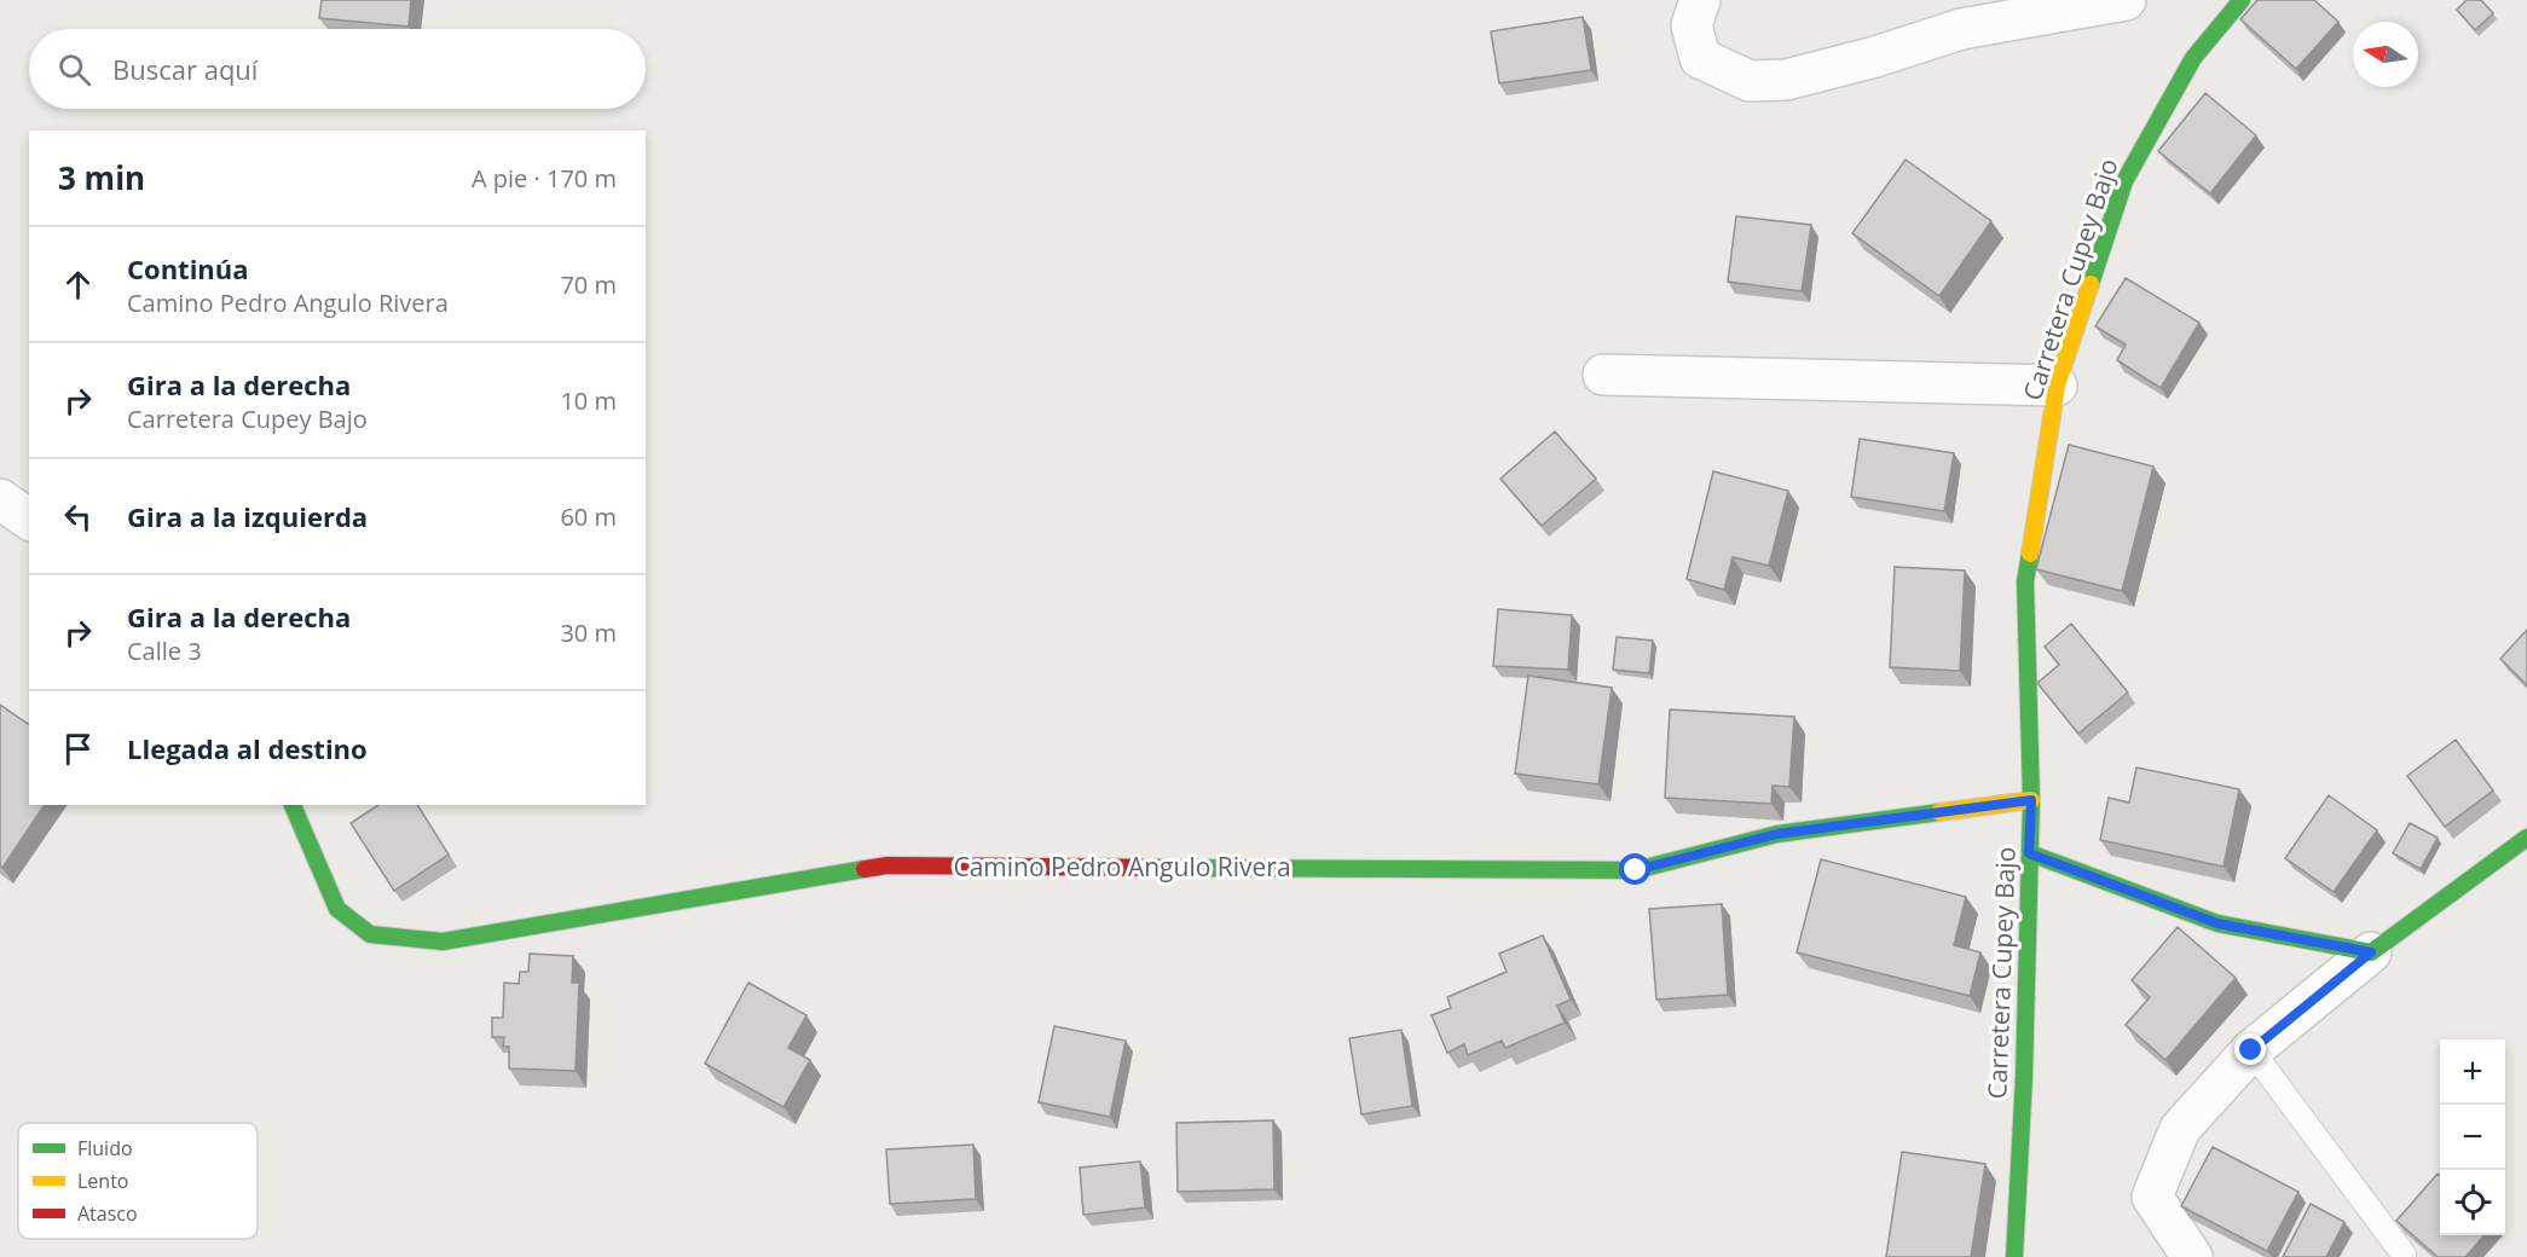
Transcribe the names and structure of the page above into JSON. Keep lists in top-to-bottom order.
{
  "streets": {
    "street": ["Carretera Cupey Bajo", "Camino Pedro Angulo Rivera"]
  },
  "crossings": [
    ["Carretera Cupey Bajo", "Camino Pedro Angulo Rivera"]
  ],
  "legend": ["Fluido", "Lento", "Atasco"],
  "north": "left",
  "page": {
    "search": "Buscar aquí",
    "heading": ["3 min", "A pie · 170 m"],
    "list": [
      ["Continúa", "Camino Pedro Angulo Rivera", "70 m"],
      ["Gira a la derecha", "Carretera Cupey Bajo", "10 m"],
      ["Gira a la izquierda", "60 m"],
      ["Gira a la derecha", "Calle 3", "30 m"],
      "Llegada al destino"
    ],
    "map_buttons": ["+", "−"]
  }
}
